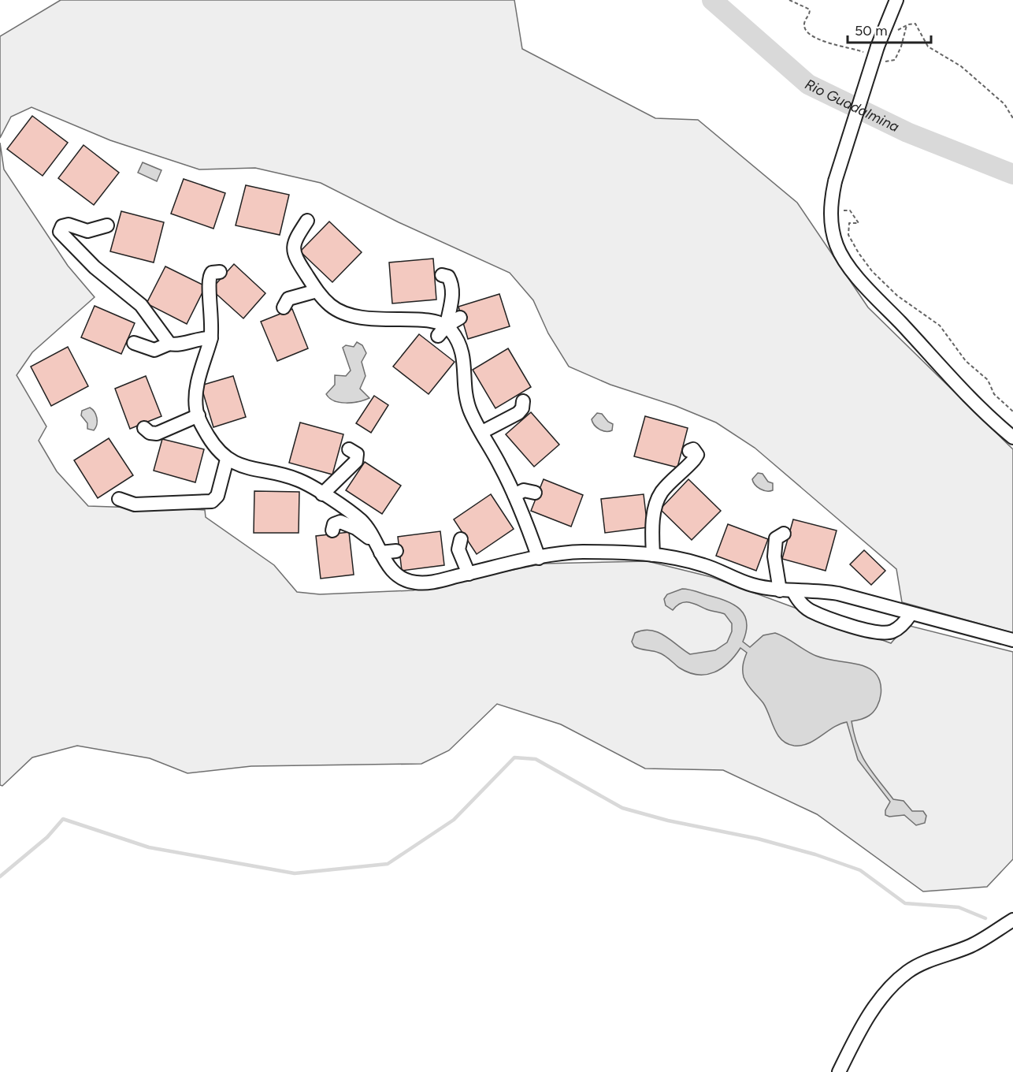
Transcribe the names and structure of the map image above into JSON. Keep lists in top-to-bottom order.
{
  "water": ["Rio Guadalmina"],
  "scale_bar": "50 m"
}
